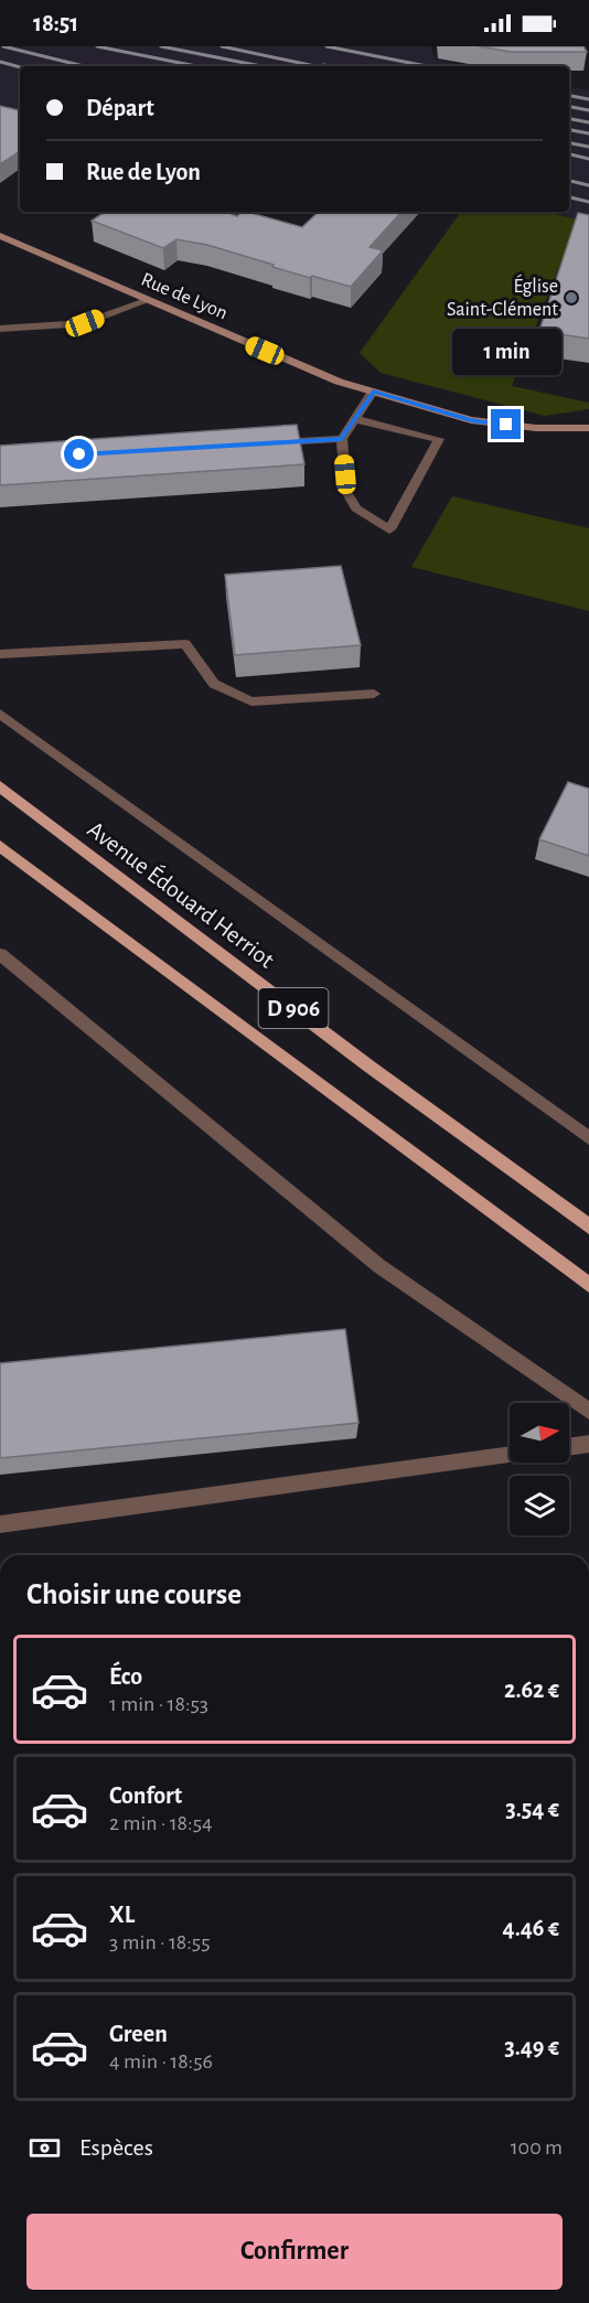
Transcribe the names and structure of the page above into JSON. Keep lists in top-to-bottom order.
{
  "streets": {
    "main road": ["Rue de Lyon", "Avenue Édouard Herriot", "D 906"]
  },
  "places": ["Église Saint-Clément"],
  "north": "right",
  "page": {
    "status": "18:51",
    "banner": ["Départ", "Rue de Lyon"],
    "bubble": "1 min",
    "heading": "Choisir une course",
    "list": [
      {
        "name": "Éco",
        "note": "1 min · 18:53",
        "value": "2.62 €"
      },
      {
        "name": "Confort",
        "note": "2 min · 18:54",
        "value": "3.54 €"
      },
      {
        "name": "XL",
        "note": "3 min · 18:55",
        "value": "4.46 €"
      },
      {
        "name": "Green",
        "note": "4 min · 18:56",
        "value": "3.49 €"
      }
    ],
    "pay": ["Espèces", "100 m"],
    "buttons": "Confirmer"
  }
}
